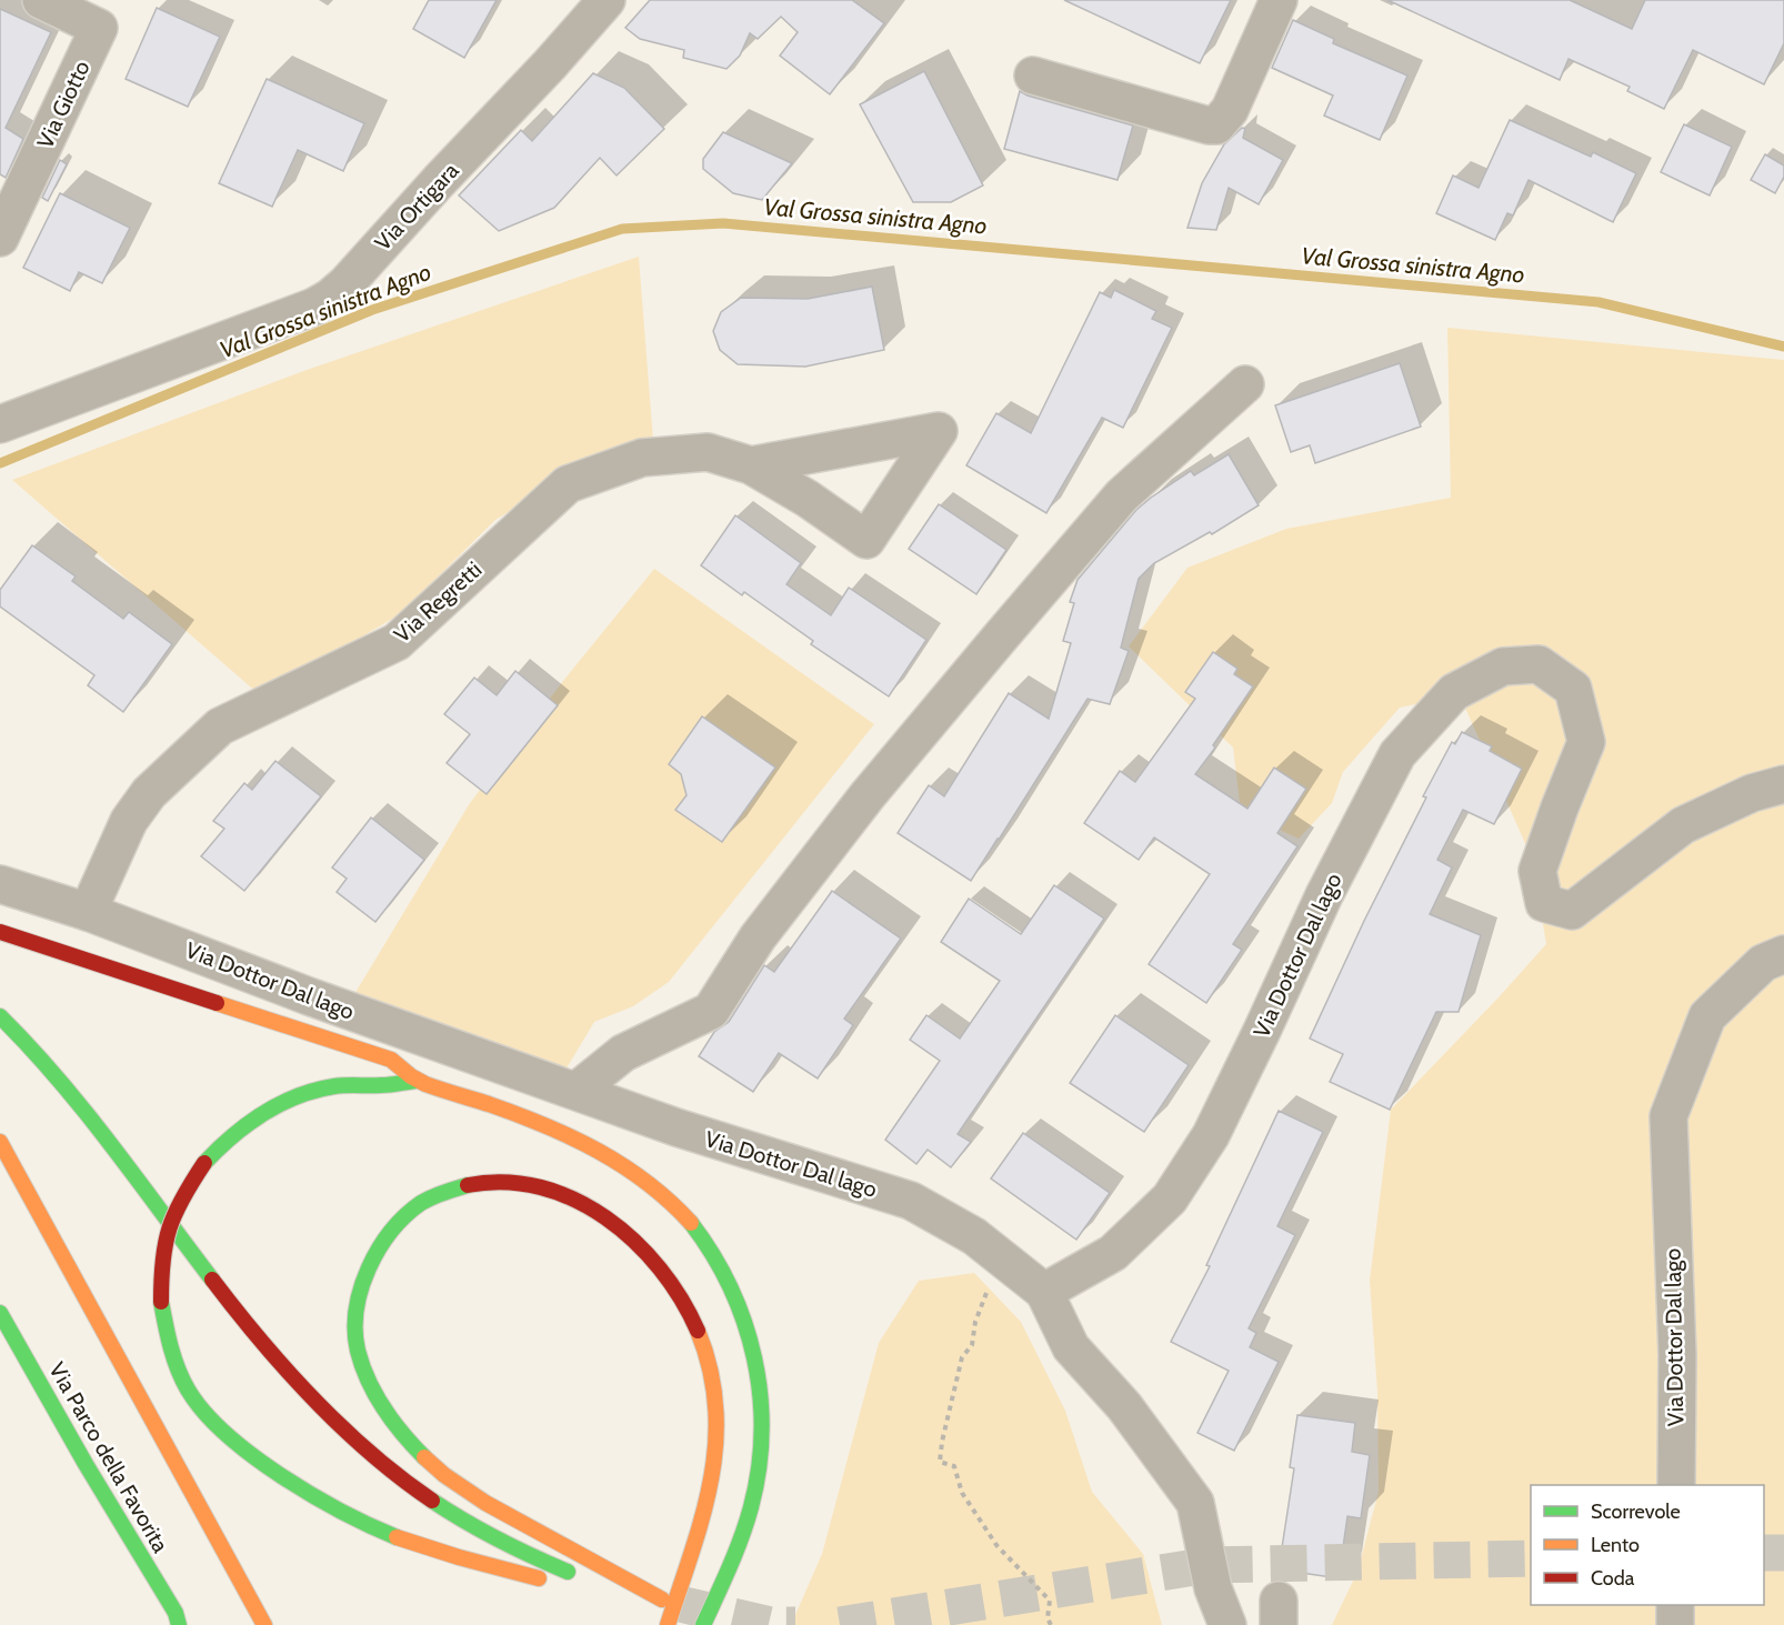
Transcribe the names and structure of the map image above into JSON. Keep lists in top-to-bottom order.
{
  "streets": {
    "main road": ["Via Parco della Favorita"],
    "street": [
      "Via Giotto",
      "Via Ortigara",
      "Via Regretti",
      "Via Dottor Dal lago"
    ]
  },
  "crossings": [
    ["Via Regretti", "Via Dottor Dal lago"]
  ],
  "water": ["Val Grossa sinistra Agno"],
  "legend": ["Scorrevole", "Lento", "Coda"]
}
